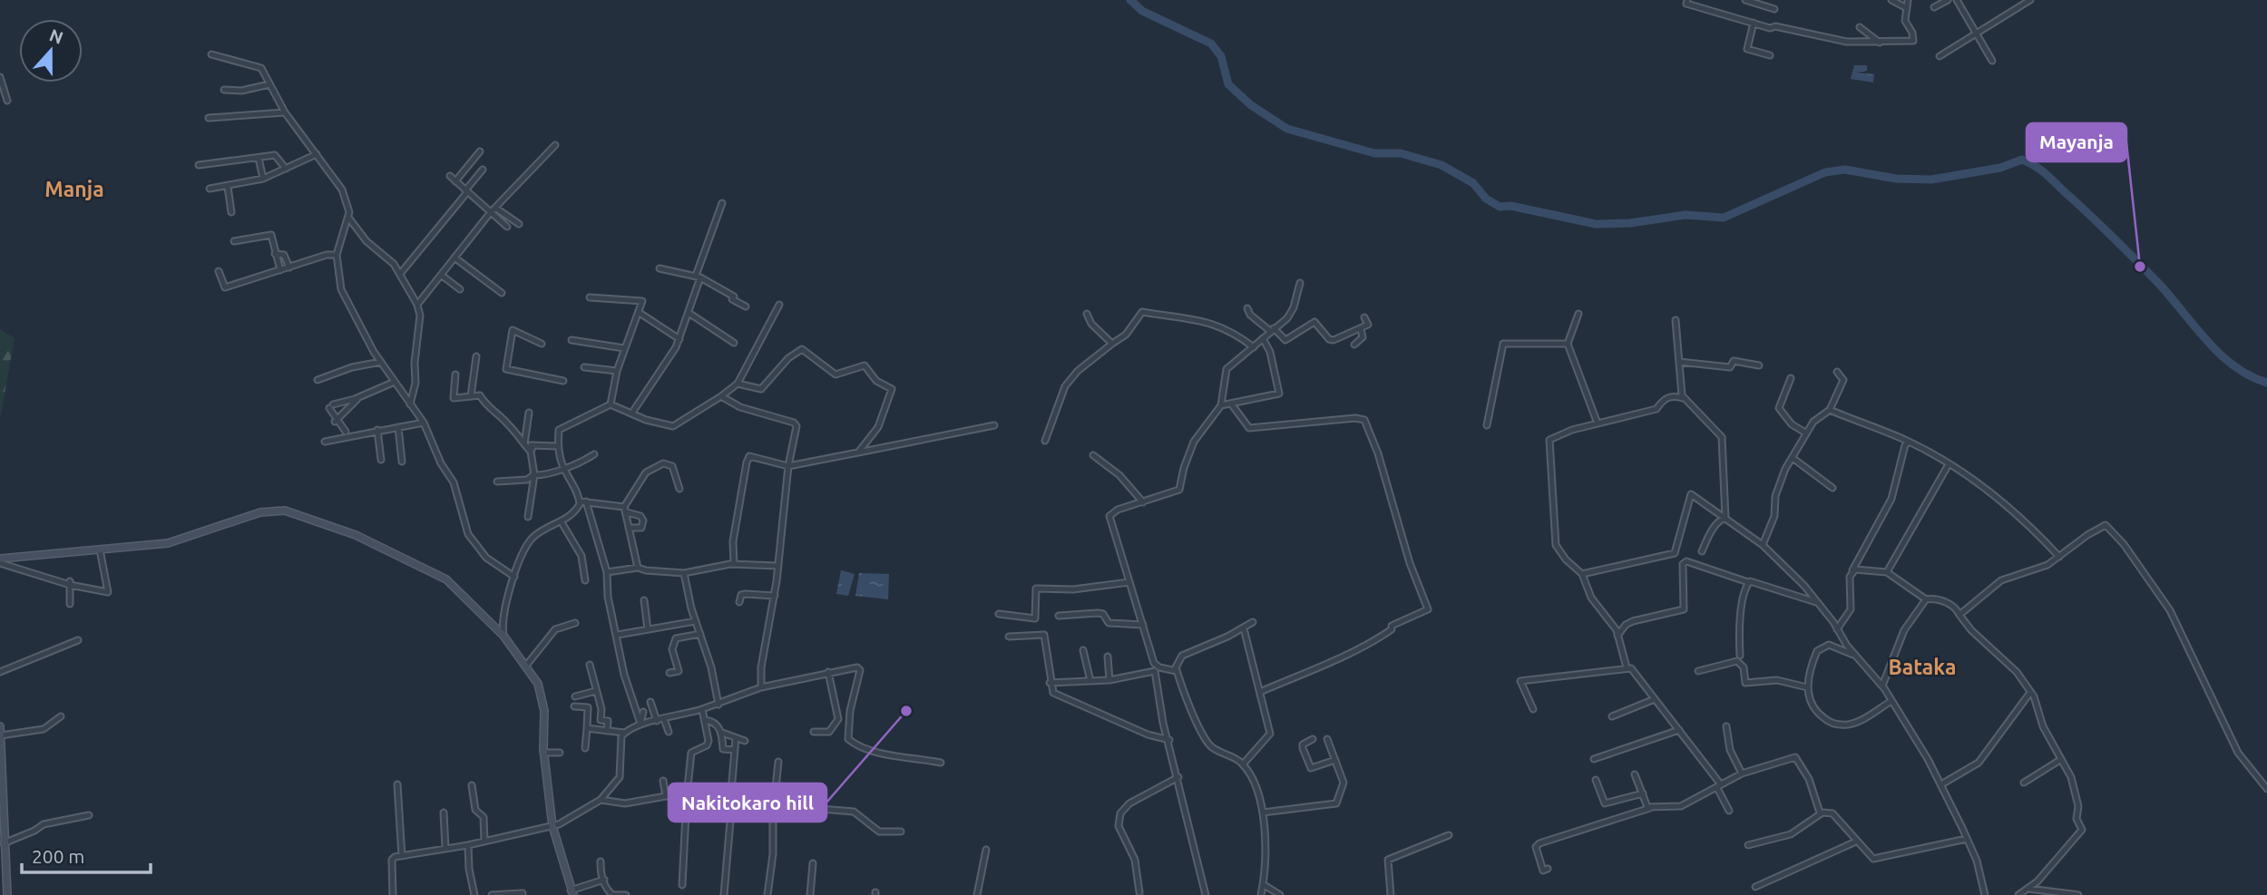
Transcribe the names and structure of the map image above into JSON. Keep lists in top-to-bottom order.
{
  "districts": ["Manja", "Bataka"],
  "places": ["Mayanja", "Nakitokaro hill"],
  "scale_bar": "200 m",
  "north": "top"
}
